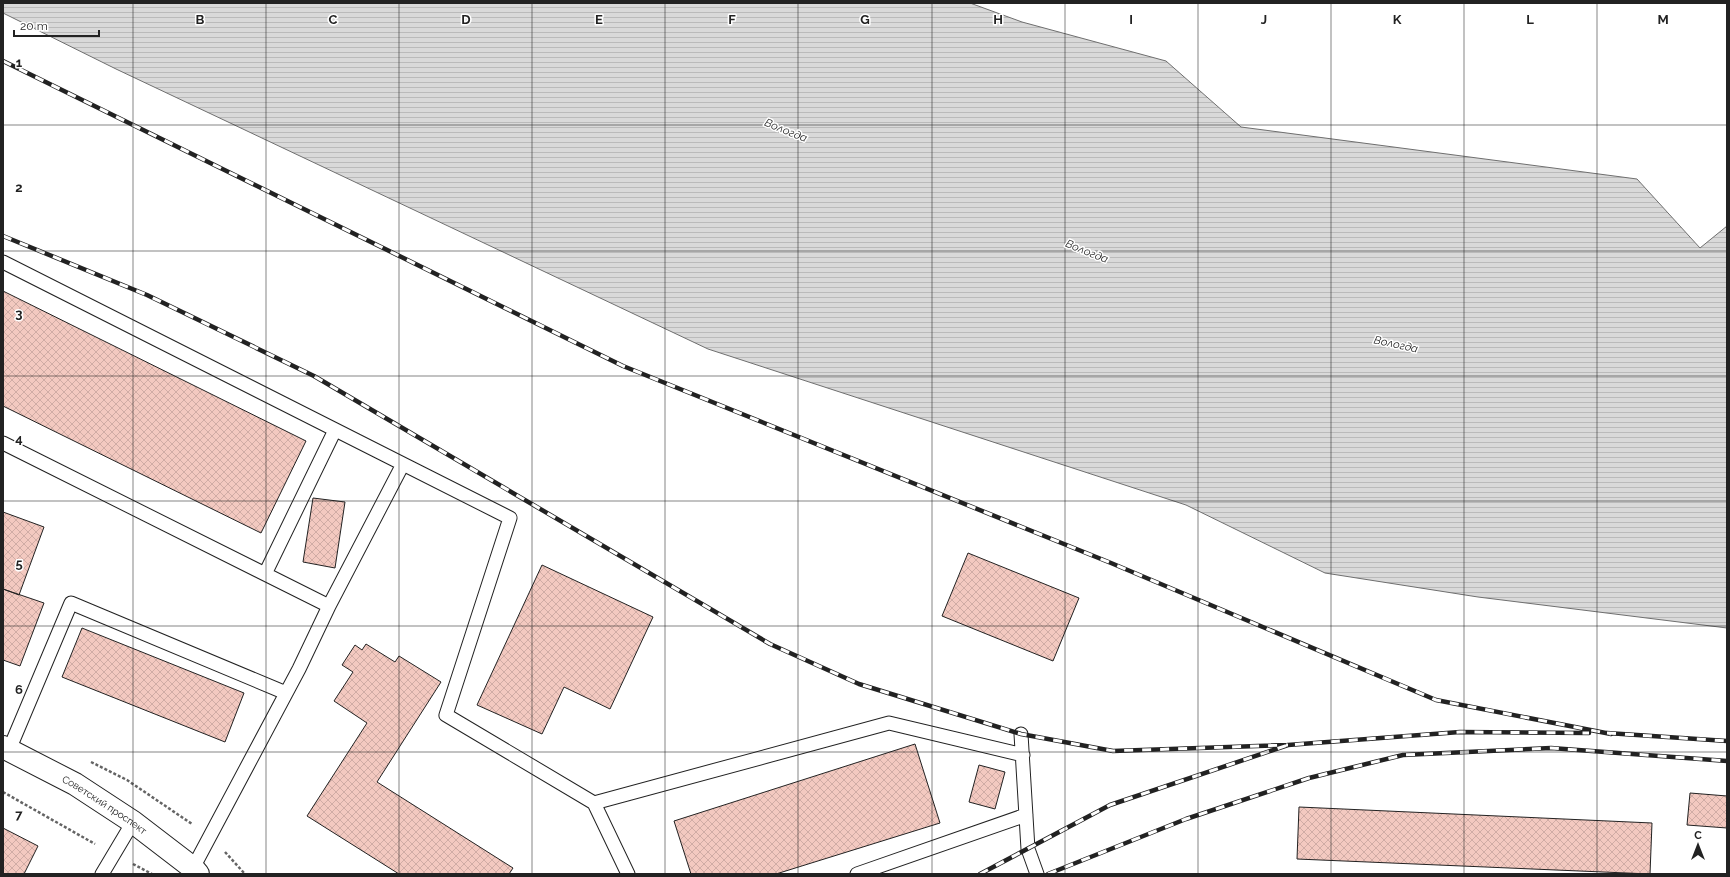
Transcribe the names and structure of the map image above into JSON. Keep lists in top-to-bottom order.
{
  "streets": {
    "street": ["Советский проспект"]
  },
  "water": ["Вологда"],
  "scale_bar": "20 m",
  "north": "top",
  "grid": {
    "columns": [
      "B",
      "C",
      "D",
      "E",
      "F",
      "G",
      "H",
      "I",
      "J",
      "K",
      "L",
      "M"
    ],
    "rows": [
      "1",
      "2",
      "3",
      "4",
      "5",
      "6",
      "7"
    ]
  }
}
